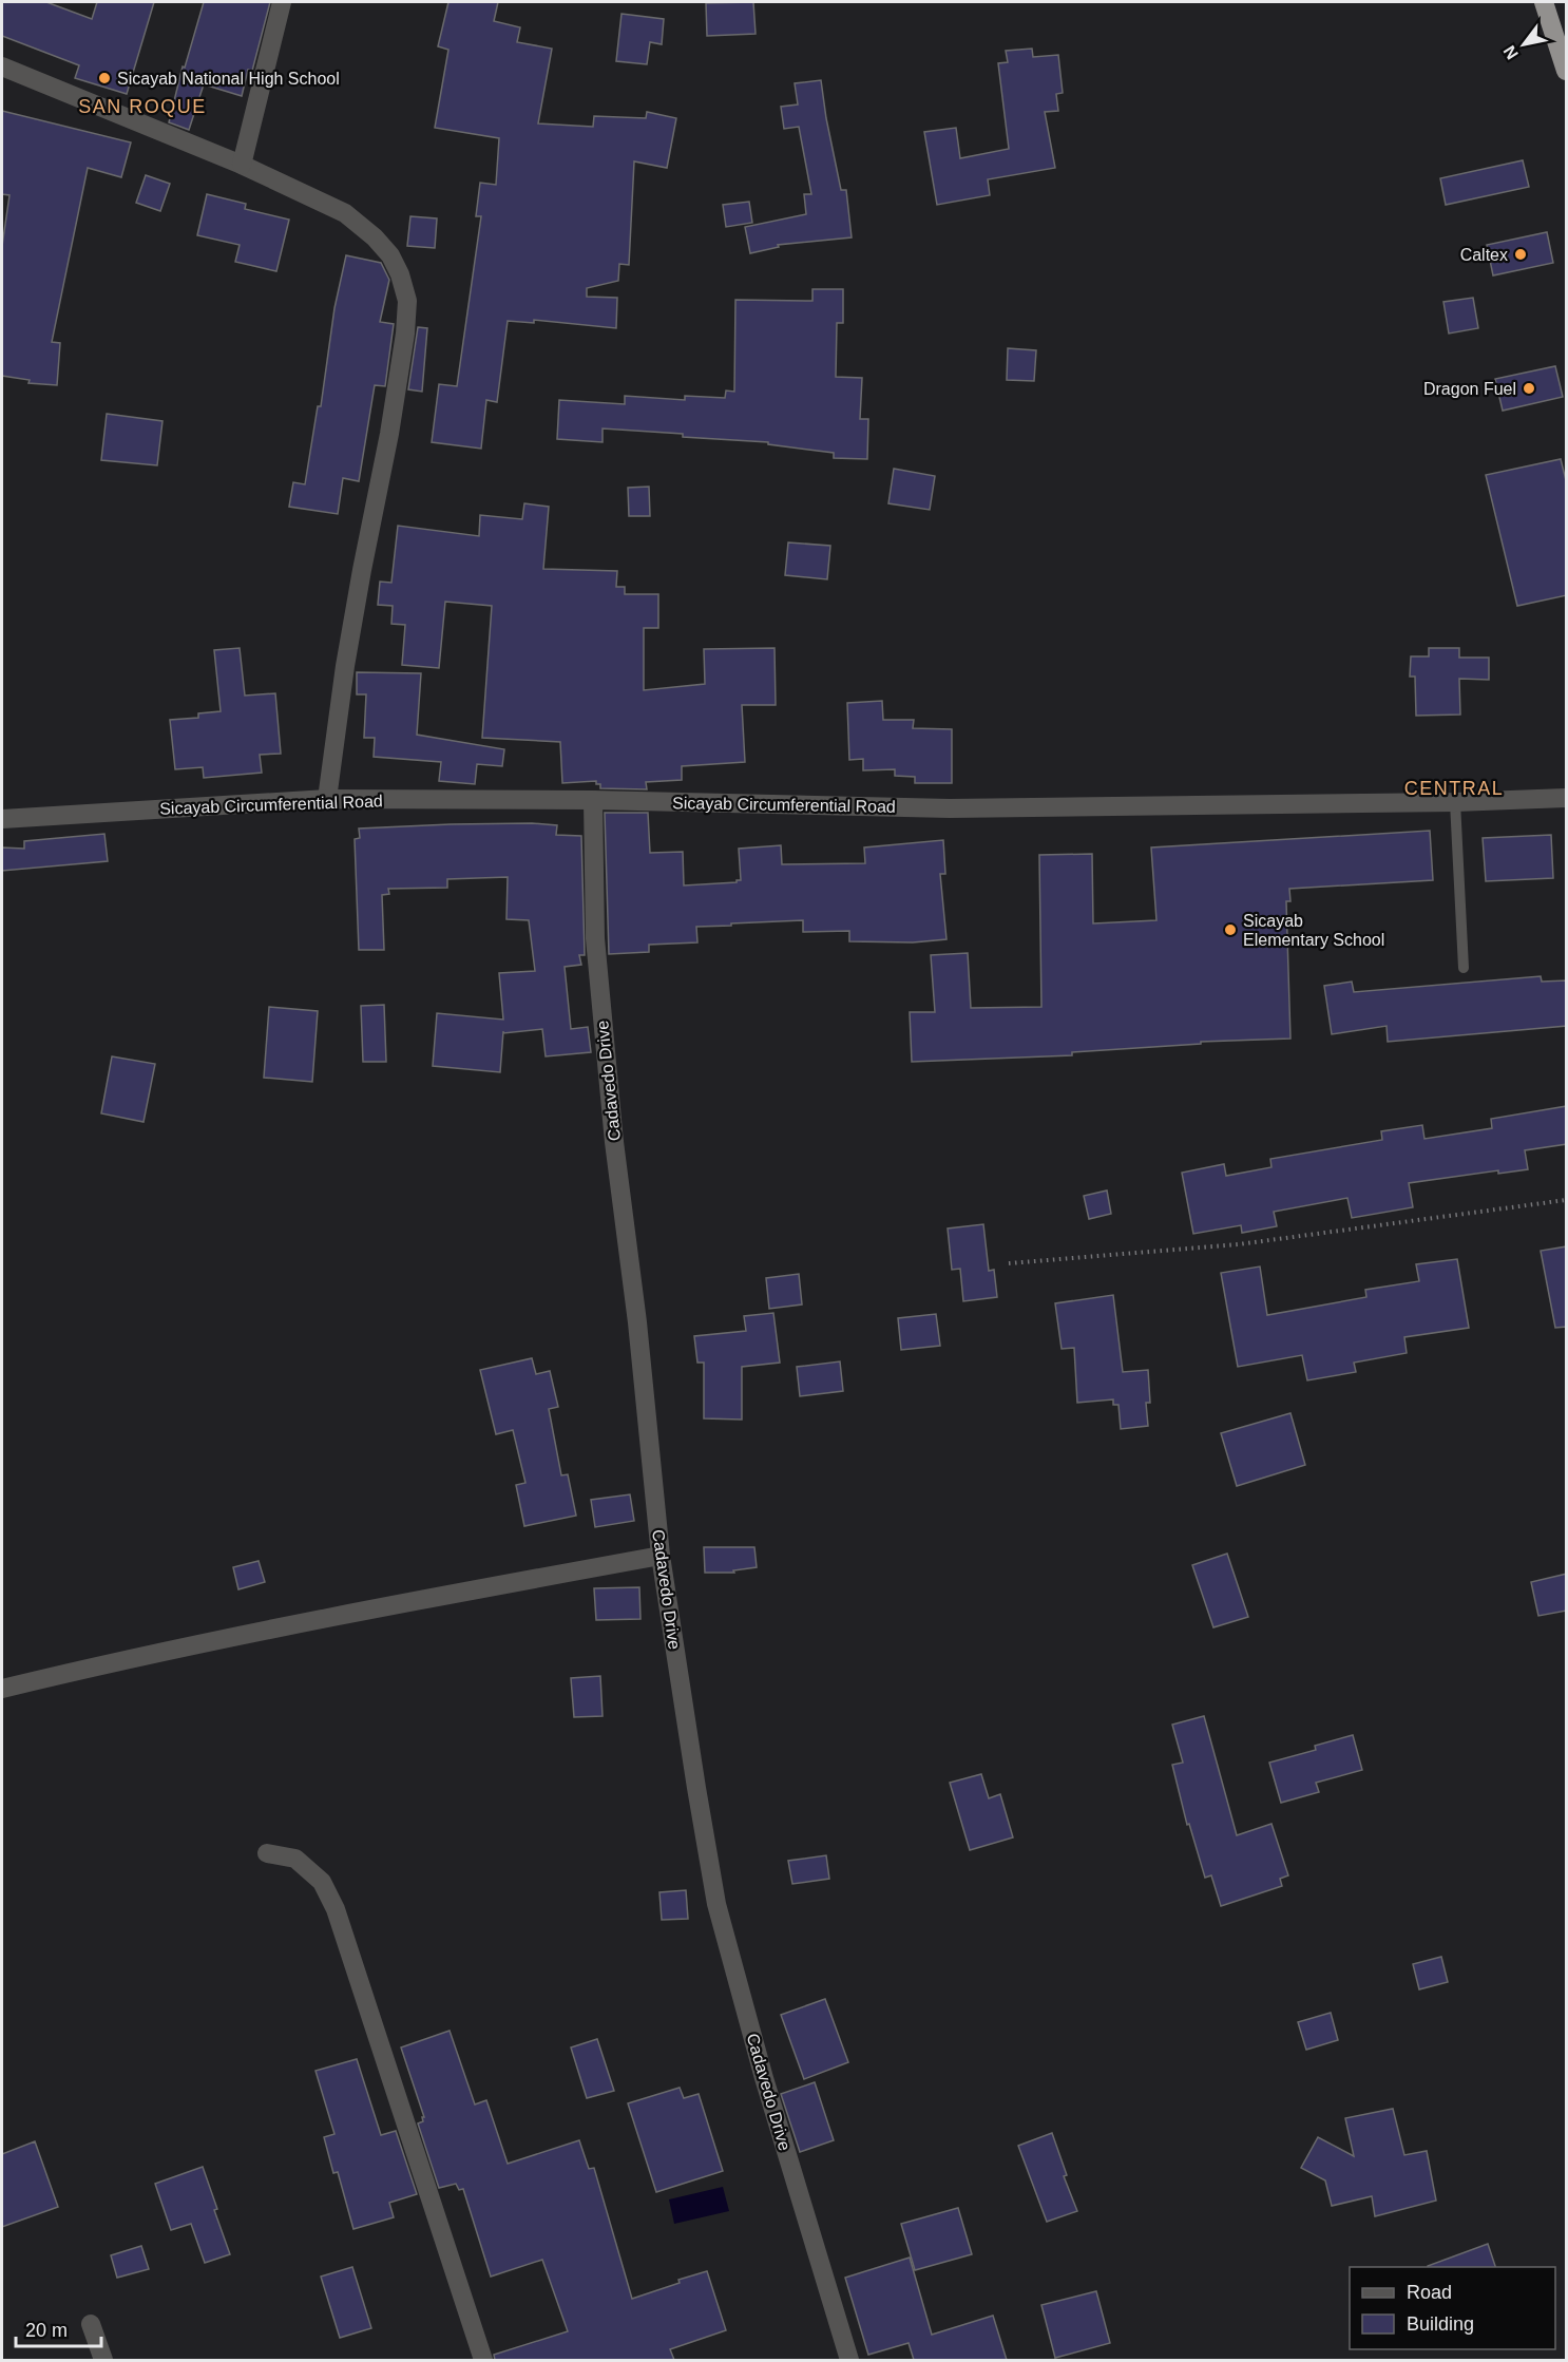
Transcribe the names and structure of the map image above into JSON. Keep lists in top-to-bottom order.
{
  "streets": {
    "street": ["Sicayab Circumferential Road", "Cadavedo Drive"]
  },
  "crossings": [
    ["Sicayab Circumferential Road", "Cadavedo Drive"]
  ],
  "districts": ["SAN ROQUE", "CENTRAL"],
  "places": [
    "Sicayab National High School",
    "Caltex",
    "Dragon Fuel",
    "Sicayab Elementary School"
  ],
  "legend": ["Road", "Building"],
  "scale_bar": "20 m",
  "north": "bottom left"
}
